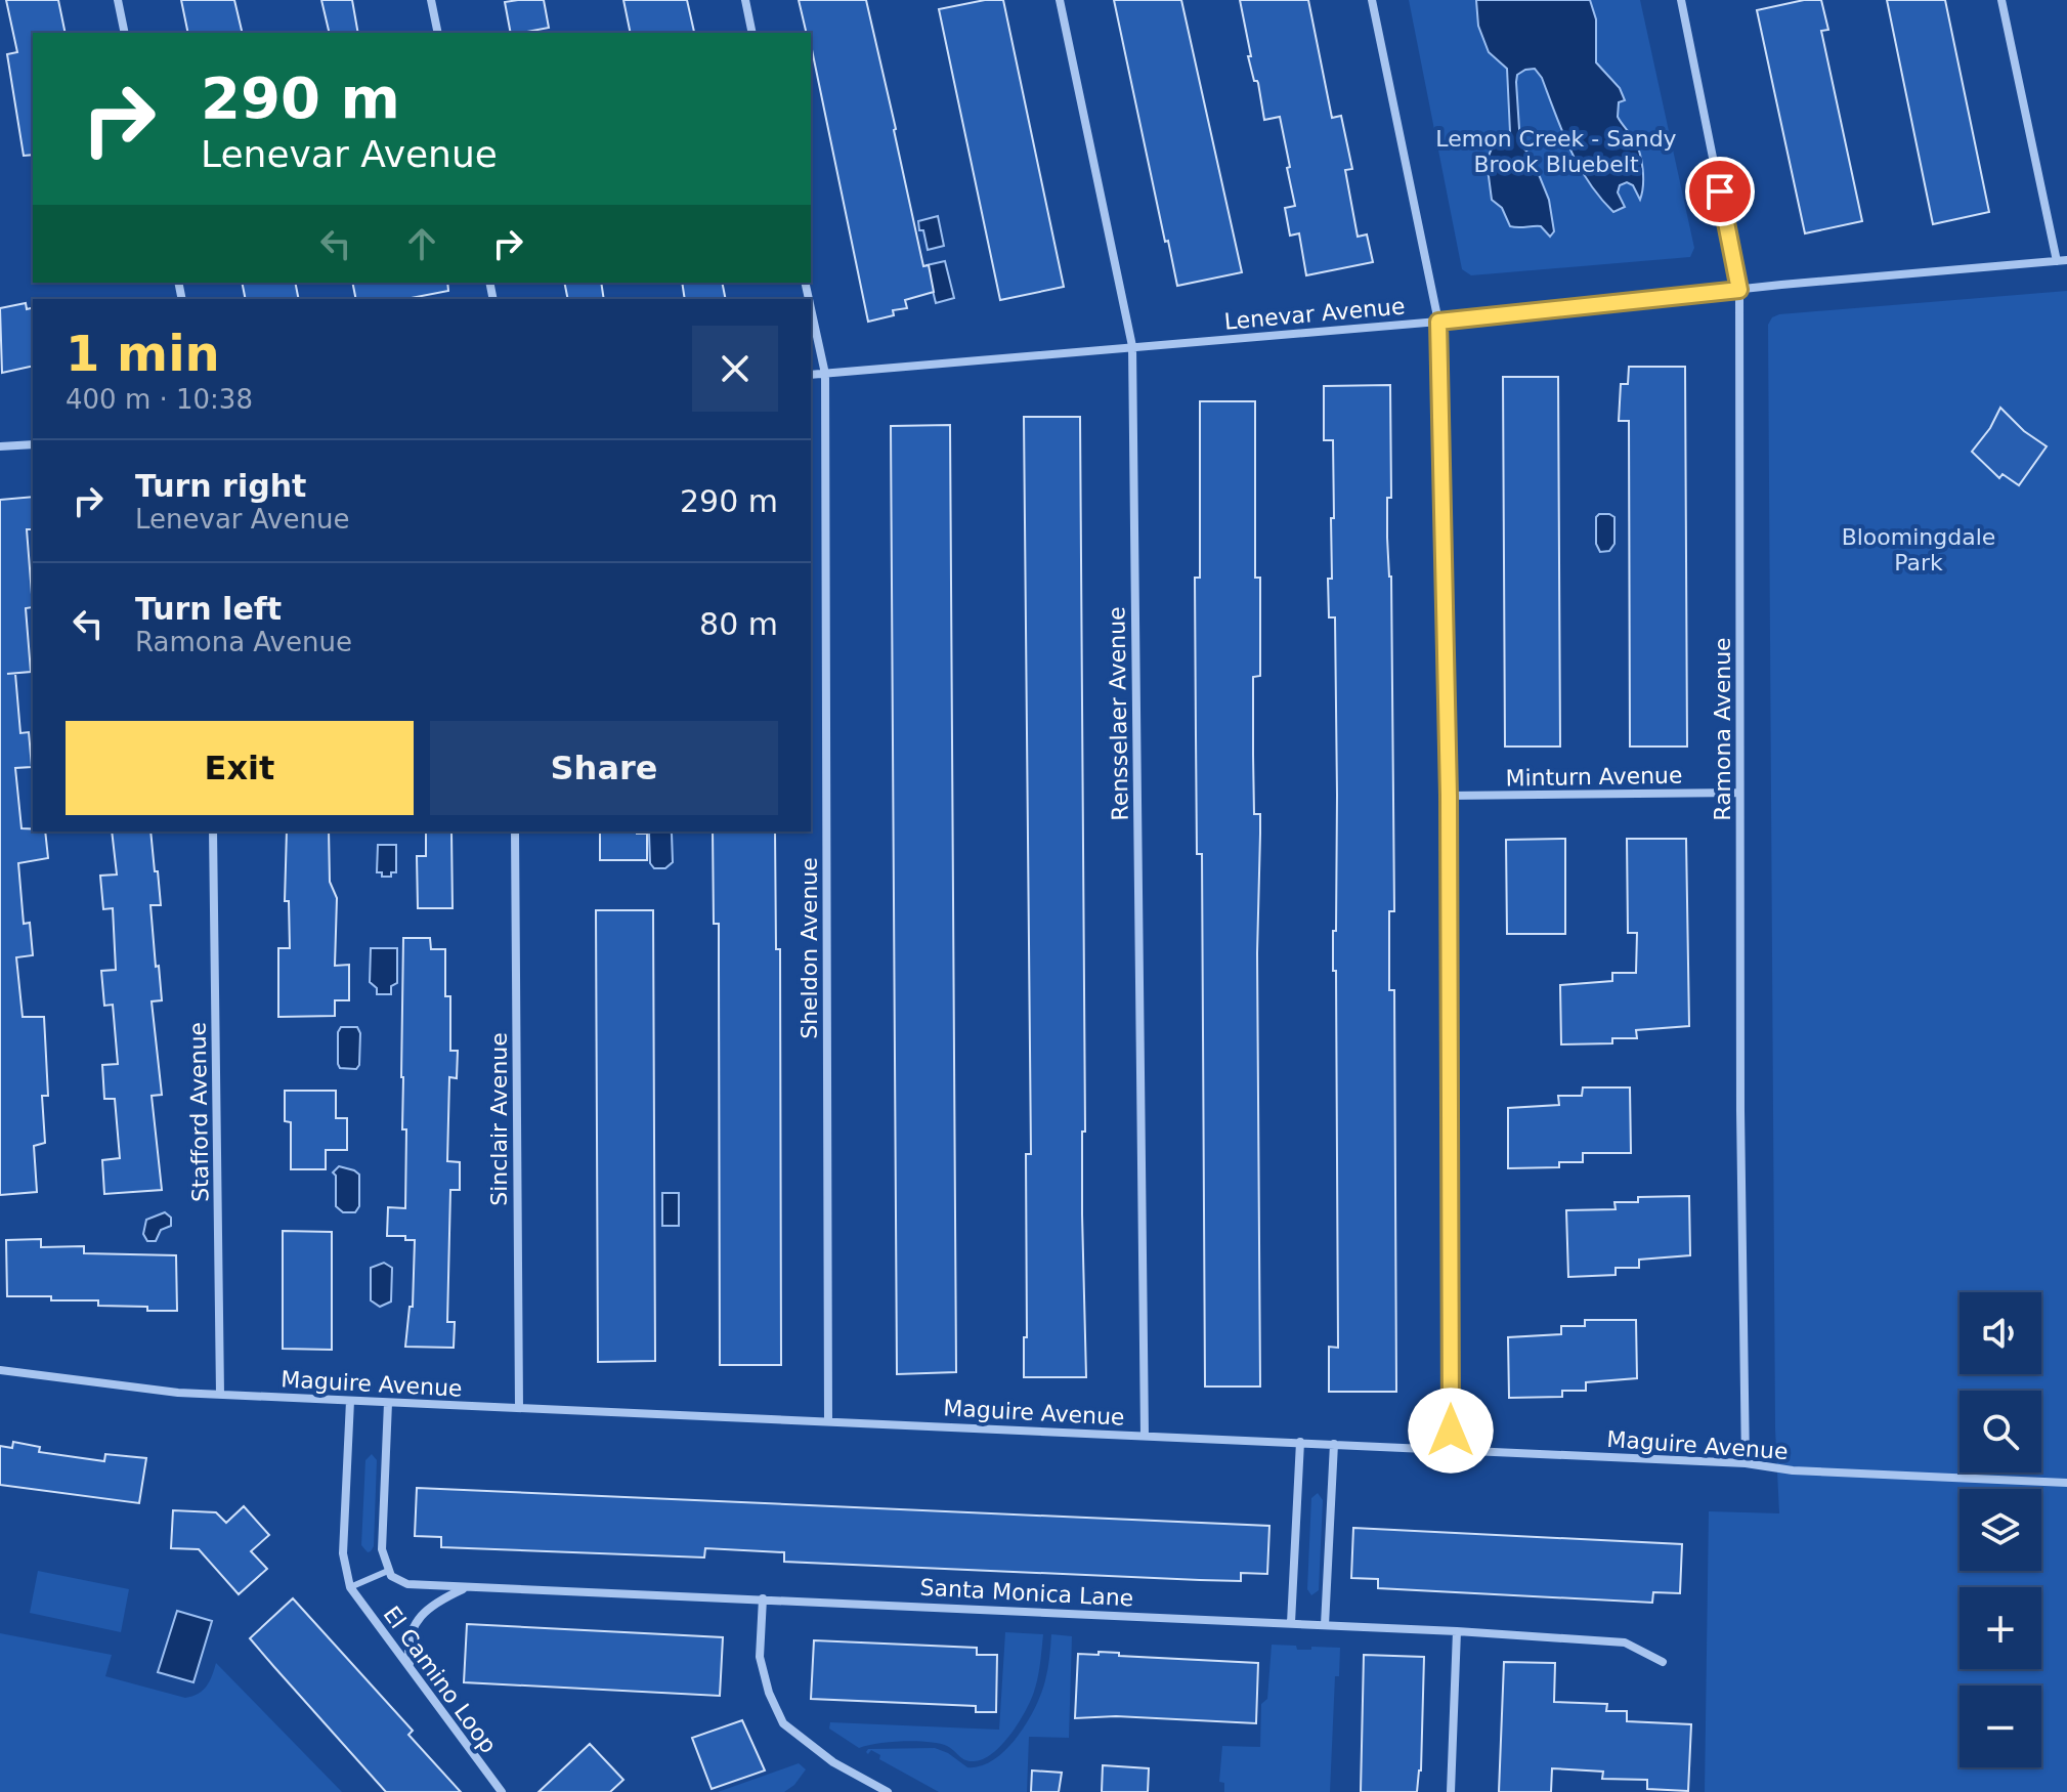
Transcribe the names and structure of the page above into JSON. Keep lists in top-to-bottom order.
{
  "streets": {
    "street": [
      "Lenevar Avenue",
      "Rensselaer Avenue",
      "Ramona Avenue",
      "Minturn Avenue",
      "Sheldon Avenue",
      "Stafford Avenue",
      "Sinclair Avenue",
      "Maguire Avenue",
      "Santa Monica Lane",
      "El Camino Loop"
    ]
  },
  "crossings": [
    ["Lenevar Avenue", "Rensselaer Avenue"],
    ["Lenevar Avenue", "Ramona Avenue"],
    ["Lenevar Avenue", "Sheldon Avenue"],
    ["Rensselaer Avenue", "Maguire Avenue"],
    ["Ramona Avenue", "Minturn Avenue"],
    ["Ramona Avenue", "Maguire Avenue"],
    ["Sheldon Avenue", "Maguire Avenue"],
    ["Stafford Avenue", "Maguire Avenue"],
    ["Sinclair Avenue", "Maguire Avenue"],
    ["Maguire Avenue", "El Camino Loop"],
    ["Santa Monica Lane", "El Camino Loop"]
  ],
  "parks": ["Lemon Creek - Sandy Brook Bluebelt", "Bloomingdale Park"],
  "page": {
    "turn": ["290 m", "Lenevar Avenue"],
    "heading": ["1 min", "400 m · 10:38"],
    "list": [
      {
        "name": "Turn right",
        "note": "Lenevar Avenue",
        "value": "290 m"
      },
      {
        "name": "Turn left",
        "note": "Ramona Avenue",
        "value": "80 m"
      }
    ],
    "buttons": ["Exit", "Share"],
    "map_buttons": ["+", "−"]
  }
}
